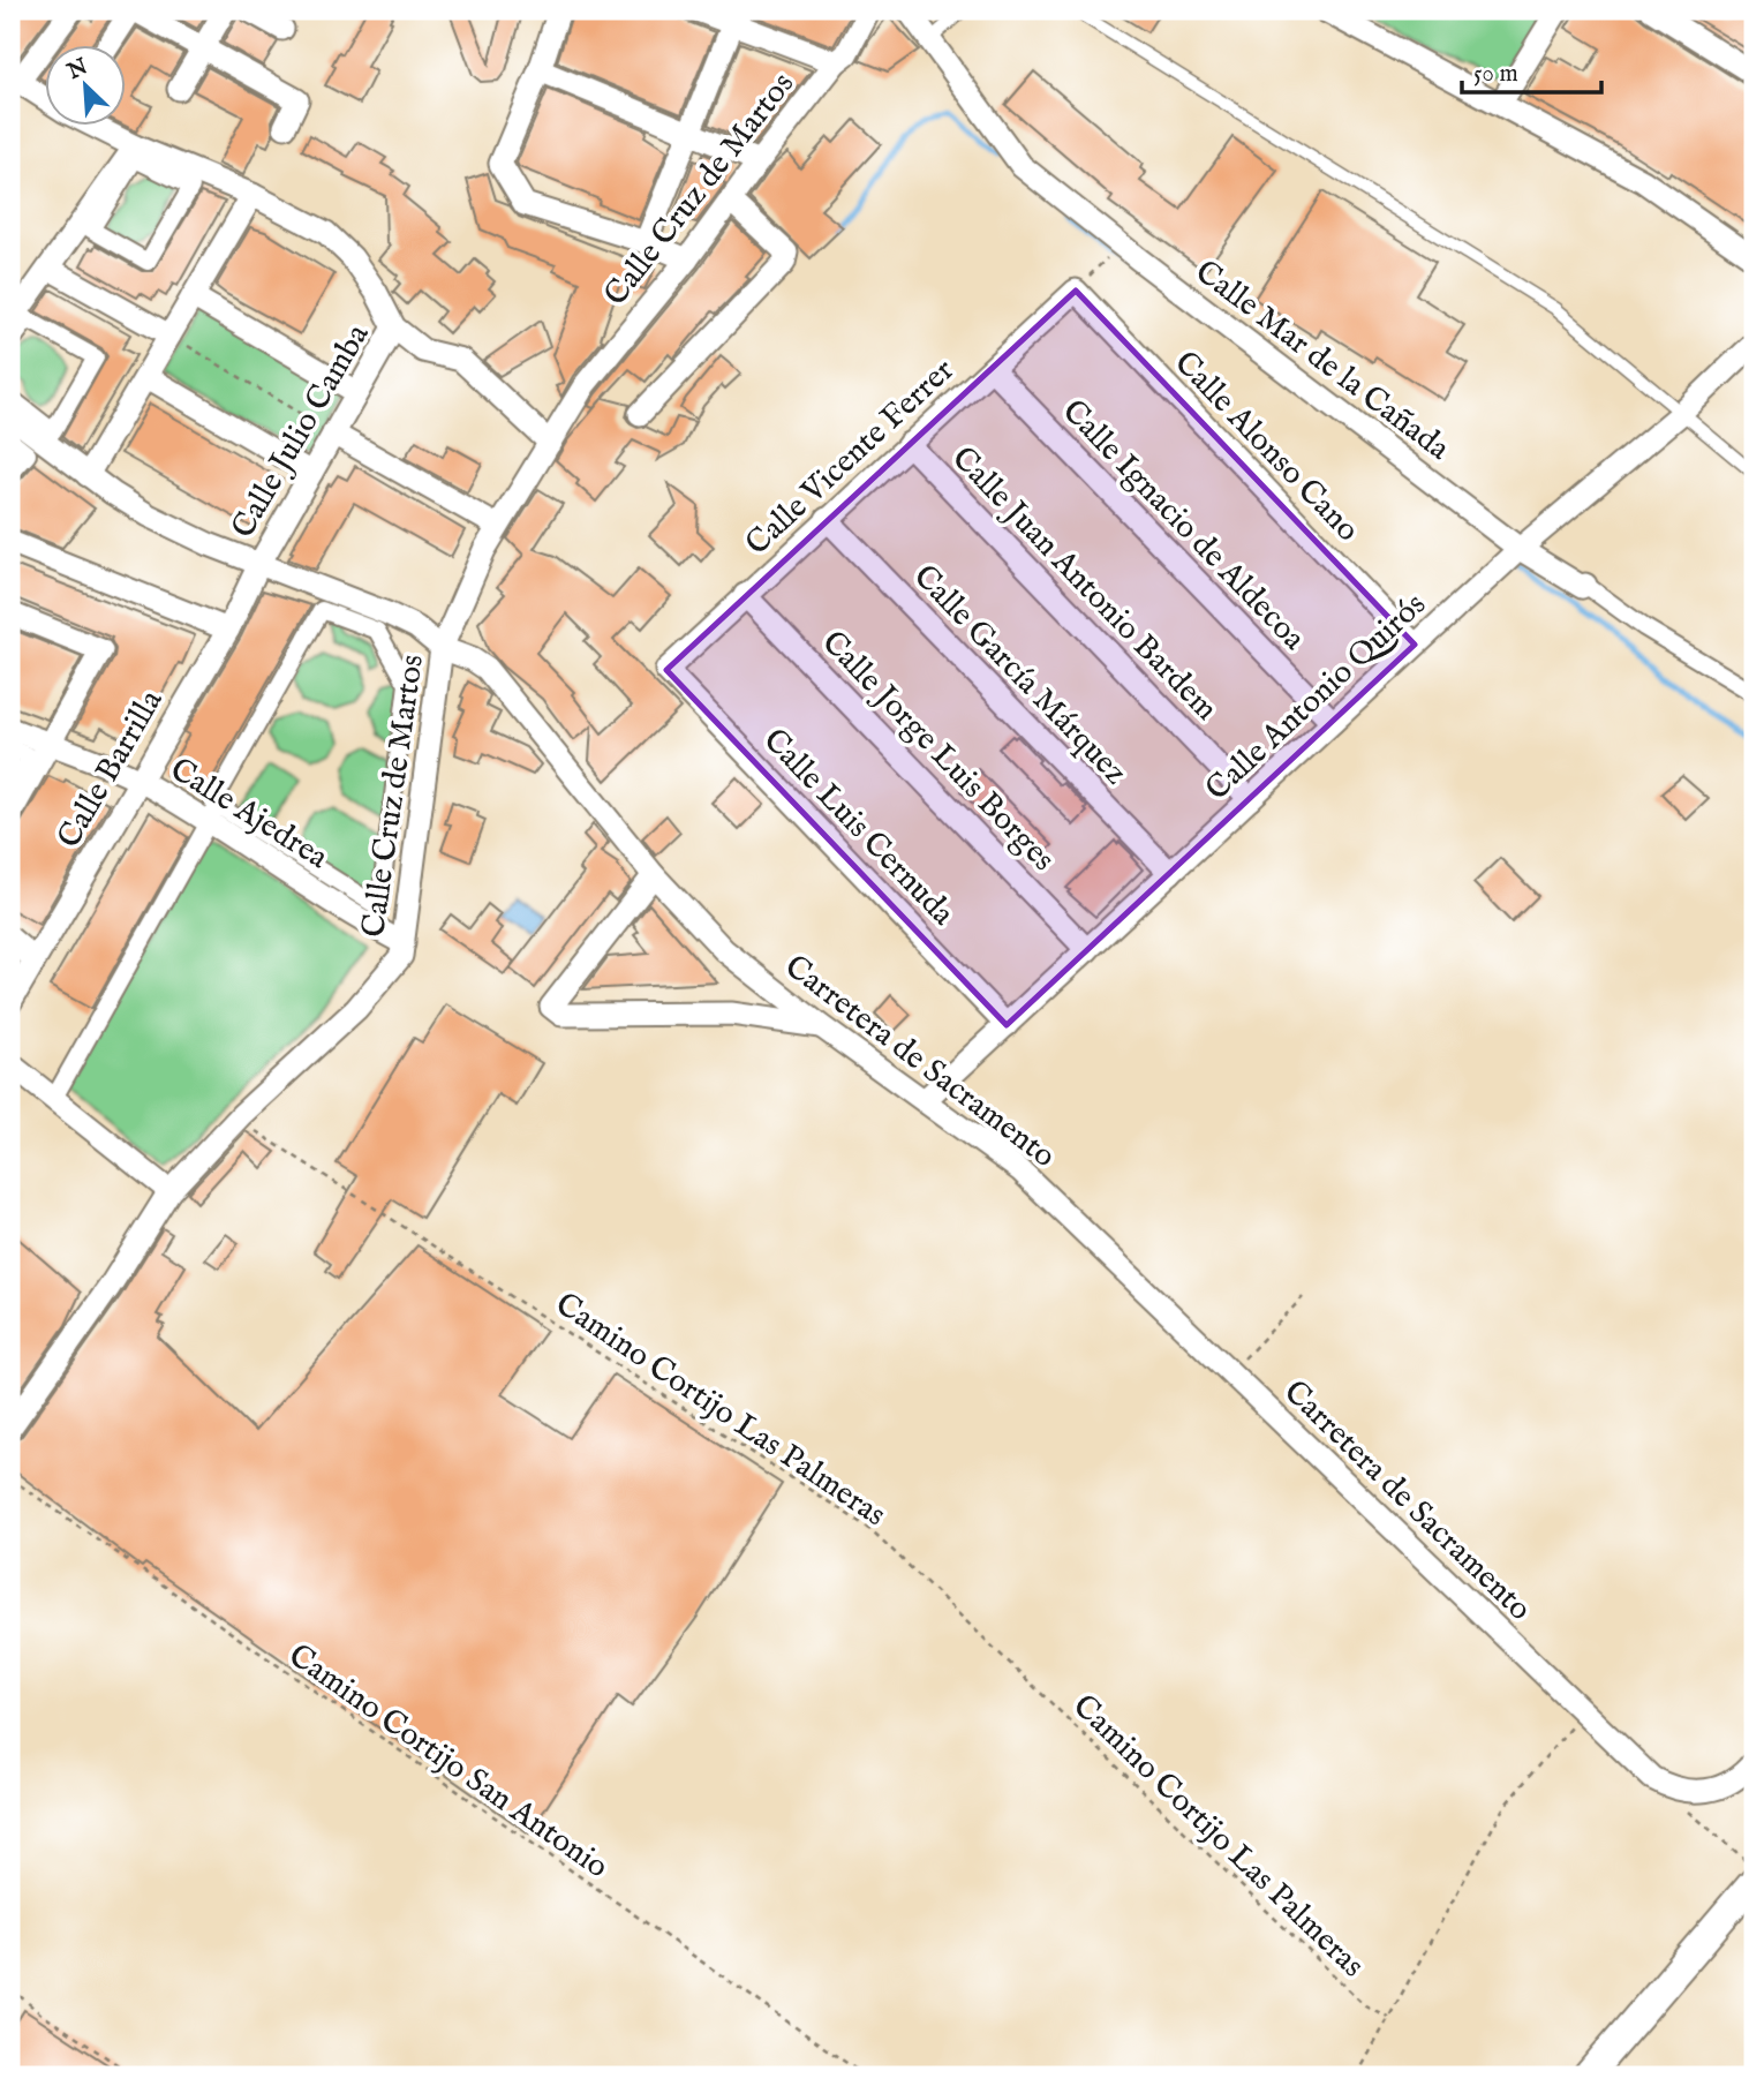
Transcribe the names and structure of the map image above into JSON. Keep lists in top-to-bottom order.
{
  "streets": {
    "street": [
      "Calle Cruz de Martos",
      "Calle Mar de la Cañada",
      "Calle Julio Camba",
      "Calle Alonso Cano",
      "Calle Vicente Ferrer",
      "Calle Ignacio de Aldecoa",
      "Calle Juan Antonio Bardem",
      "Calle García Márquez",
      "Calle Antonio Quirós",
      "Calle Jorge Luis Borges",
      "Calle Barrilla",
      "Calle Ajedrea",
      "Calle Luis Cernuda",
      "Carretera de Sacramento"
    ],
    "path": ["Camino Cortijo Las Palmeras", "Camino Cortijo San Antonio"]
  },
  "crossings": [
    ["Calle Cruz de Martos", "Calle Ajedrea"],
    ["Calle Cruz de Martos", "Carretera de Sacramento"],
    ["Calle Cruz de Martos", "Camino Cortijo Las Palmeras"],
    ["Calle Mar de la Cañada", "Calle Antonio Quirós"],
    ["Calle Julio Camba", "Calle Barrilla"],
    ["Calle Julio Camba", "Carretera de Sacramento"],
    ["Calle Alonso Cano", "Calle Vicente Ferrer"],
    ["Calle Alonso Cano", "Calle Antonio Quirós"],
    ["Calle Vicente Ferrer", "Calle Ignacio de Aldecoa"],
    ["Calle Vicente Ferrer", "Calle Juan Antonio Bardem"],
    ["Calle Vicente Ferrer", "Calle García Márquez"],
    ["Calle Vicente Ferrer", "Calle Jorge Luis Borges"],
    ["Calle Vicente Ferrer", "Calle Luis Cernuda"],
    ["Calle Ignacio de Aldecoa", "Calle Antonio Quirós"],
    ["Calle Juan Antonio Bardem", "Calle Antonio Quirós"],
    ["Calle García Márquez", "Calle Antonio Quirós"],
    ["Calle Antonio Quirós", "Calle Jorge Luis Borges"],
    ["Calle Antonio Quirós", "Calle Luis Cernuda"],
    ["Calle Antonio Quirós", "Carretera de Sacramento"],
    ["Calle Barrilla", "Calle Ajedrea"],
    ["Calle Barrilla", "Carretera de Sacramento"]
  ],
  "scale_bar": "50 m",
  "north": "top left"
}
